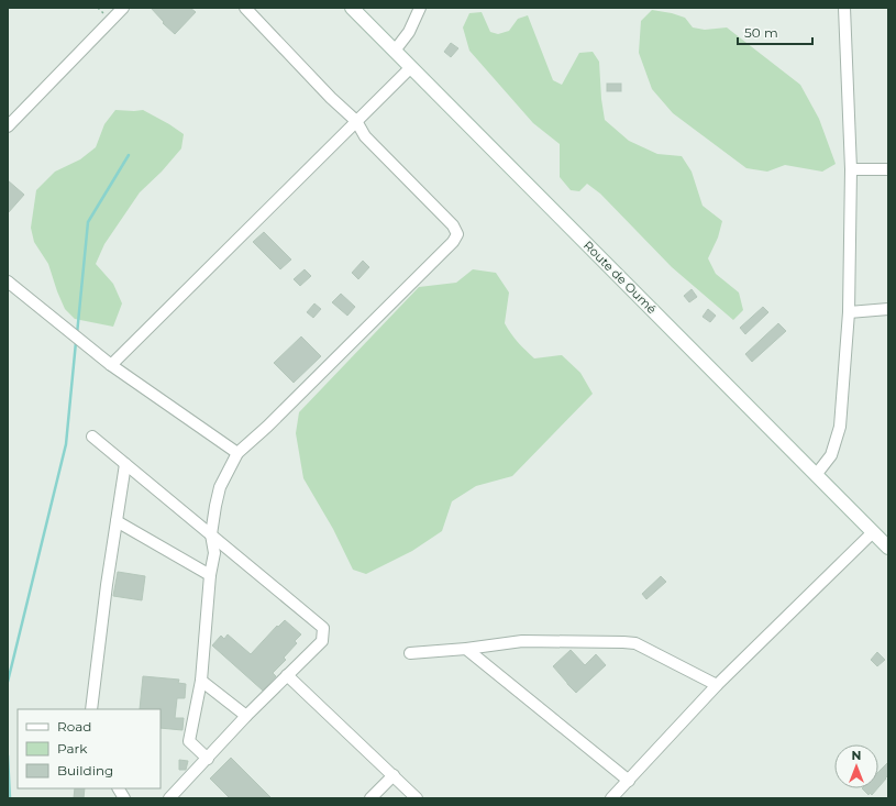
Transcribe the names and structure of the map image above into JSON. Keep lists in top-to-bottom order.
{
  "streets": {
    "main road": ["Route de Oumé"]
  },
  "legend": ["Road", "Park", "Building"],
  "scale_bar": "50 m",
  "north": "top"
}
